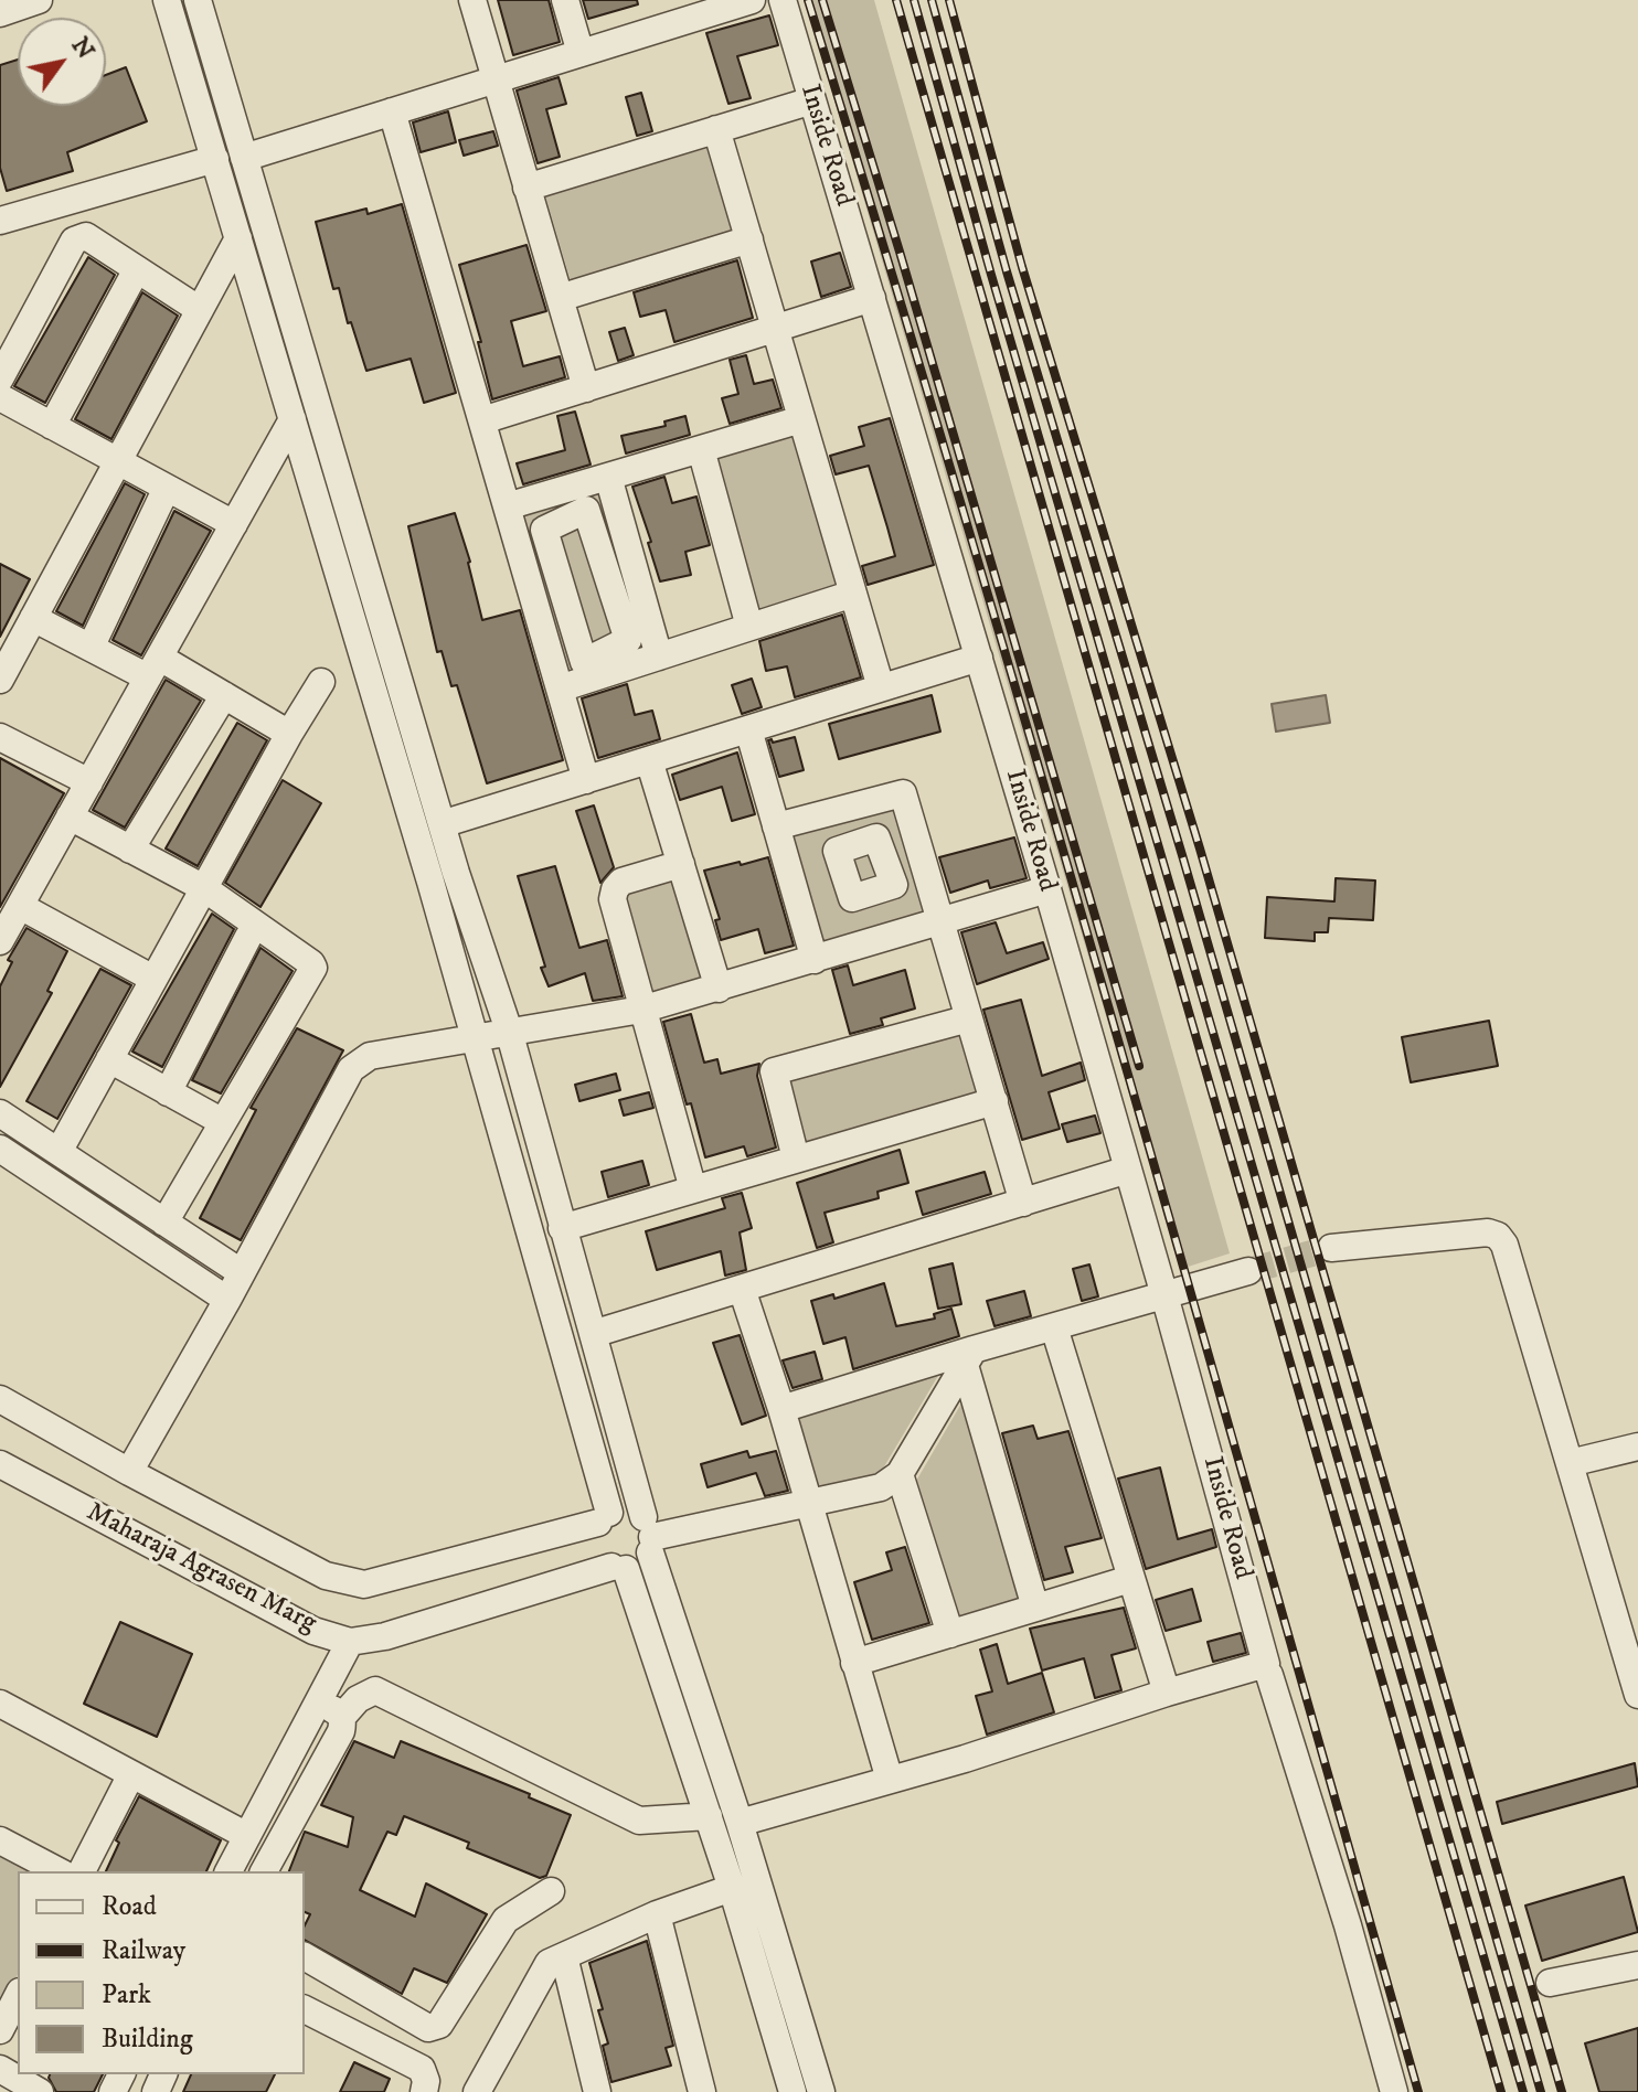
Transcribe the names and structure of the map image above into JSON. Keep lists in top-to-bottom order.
{
  "streets": {
    "street": ["Inside Road", "Maharaja Agrasen Marg"]
  },
  "legend": [
    "Road",
    "Railway",
    "Park",
    "Building"
  ],
  "north": "top right"
}
